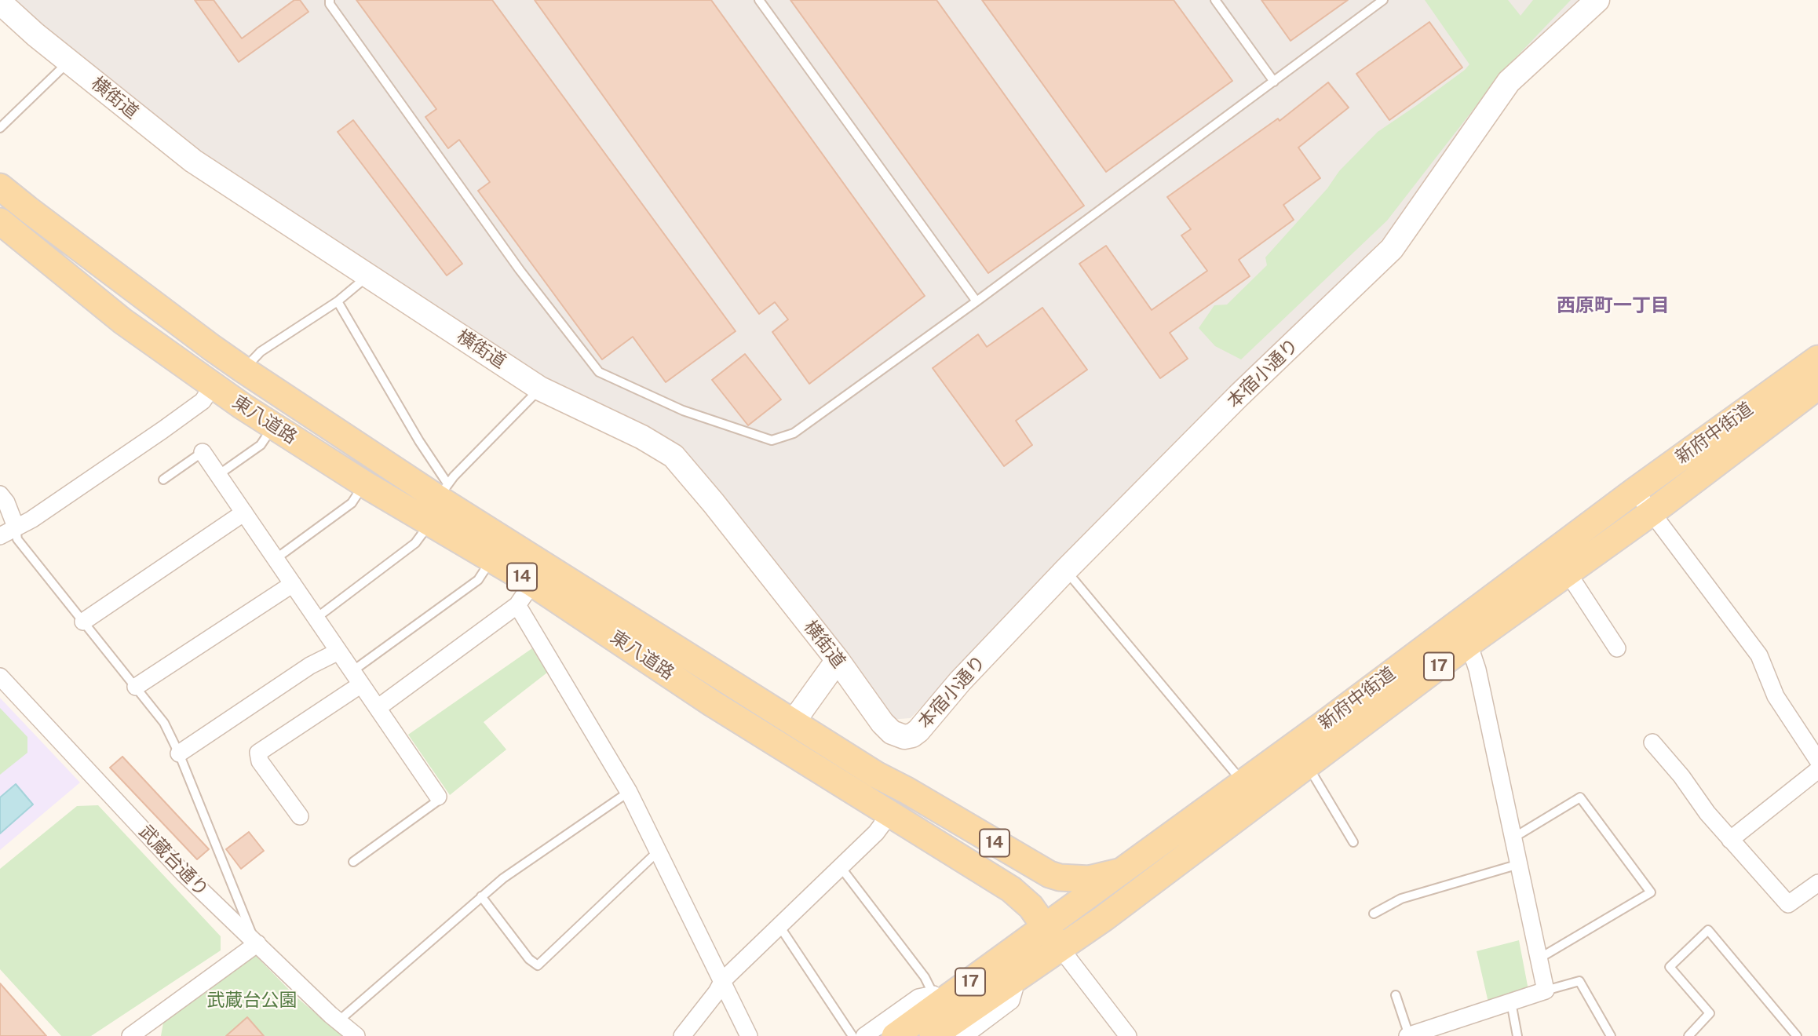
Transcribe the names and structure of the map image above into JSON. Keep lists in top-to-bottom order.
{
  "streets": {
    "main road": [
      "東八道路",
      "新府中街道",
      "14",
      "17"
    ],
    "street": ["横街道", "本宿小通り", "武蔵台通り"]
  },
  "crossings": [
    ["横街道", "本宿小通り"],
    ["東八道路", "新府中街道"]
  ],
  "districts": ["西原町一丁目"],
  "parks": ["武蔵台公園"]
}
